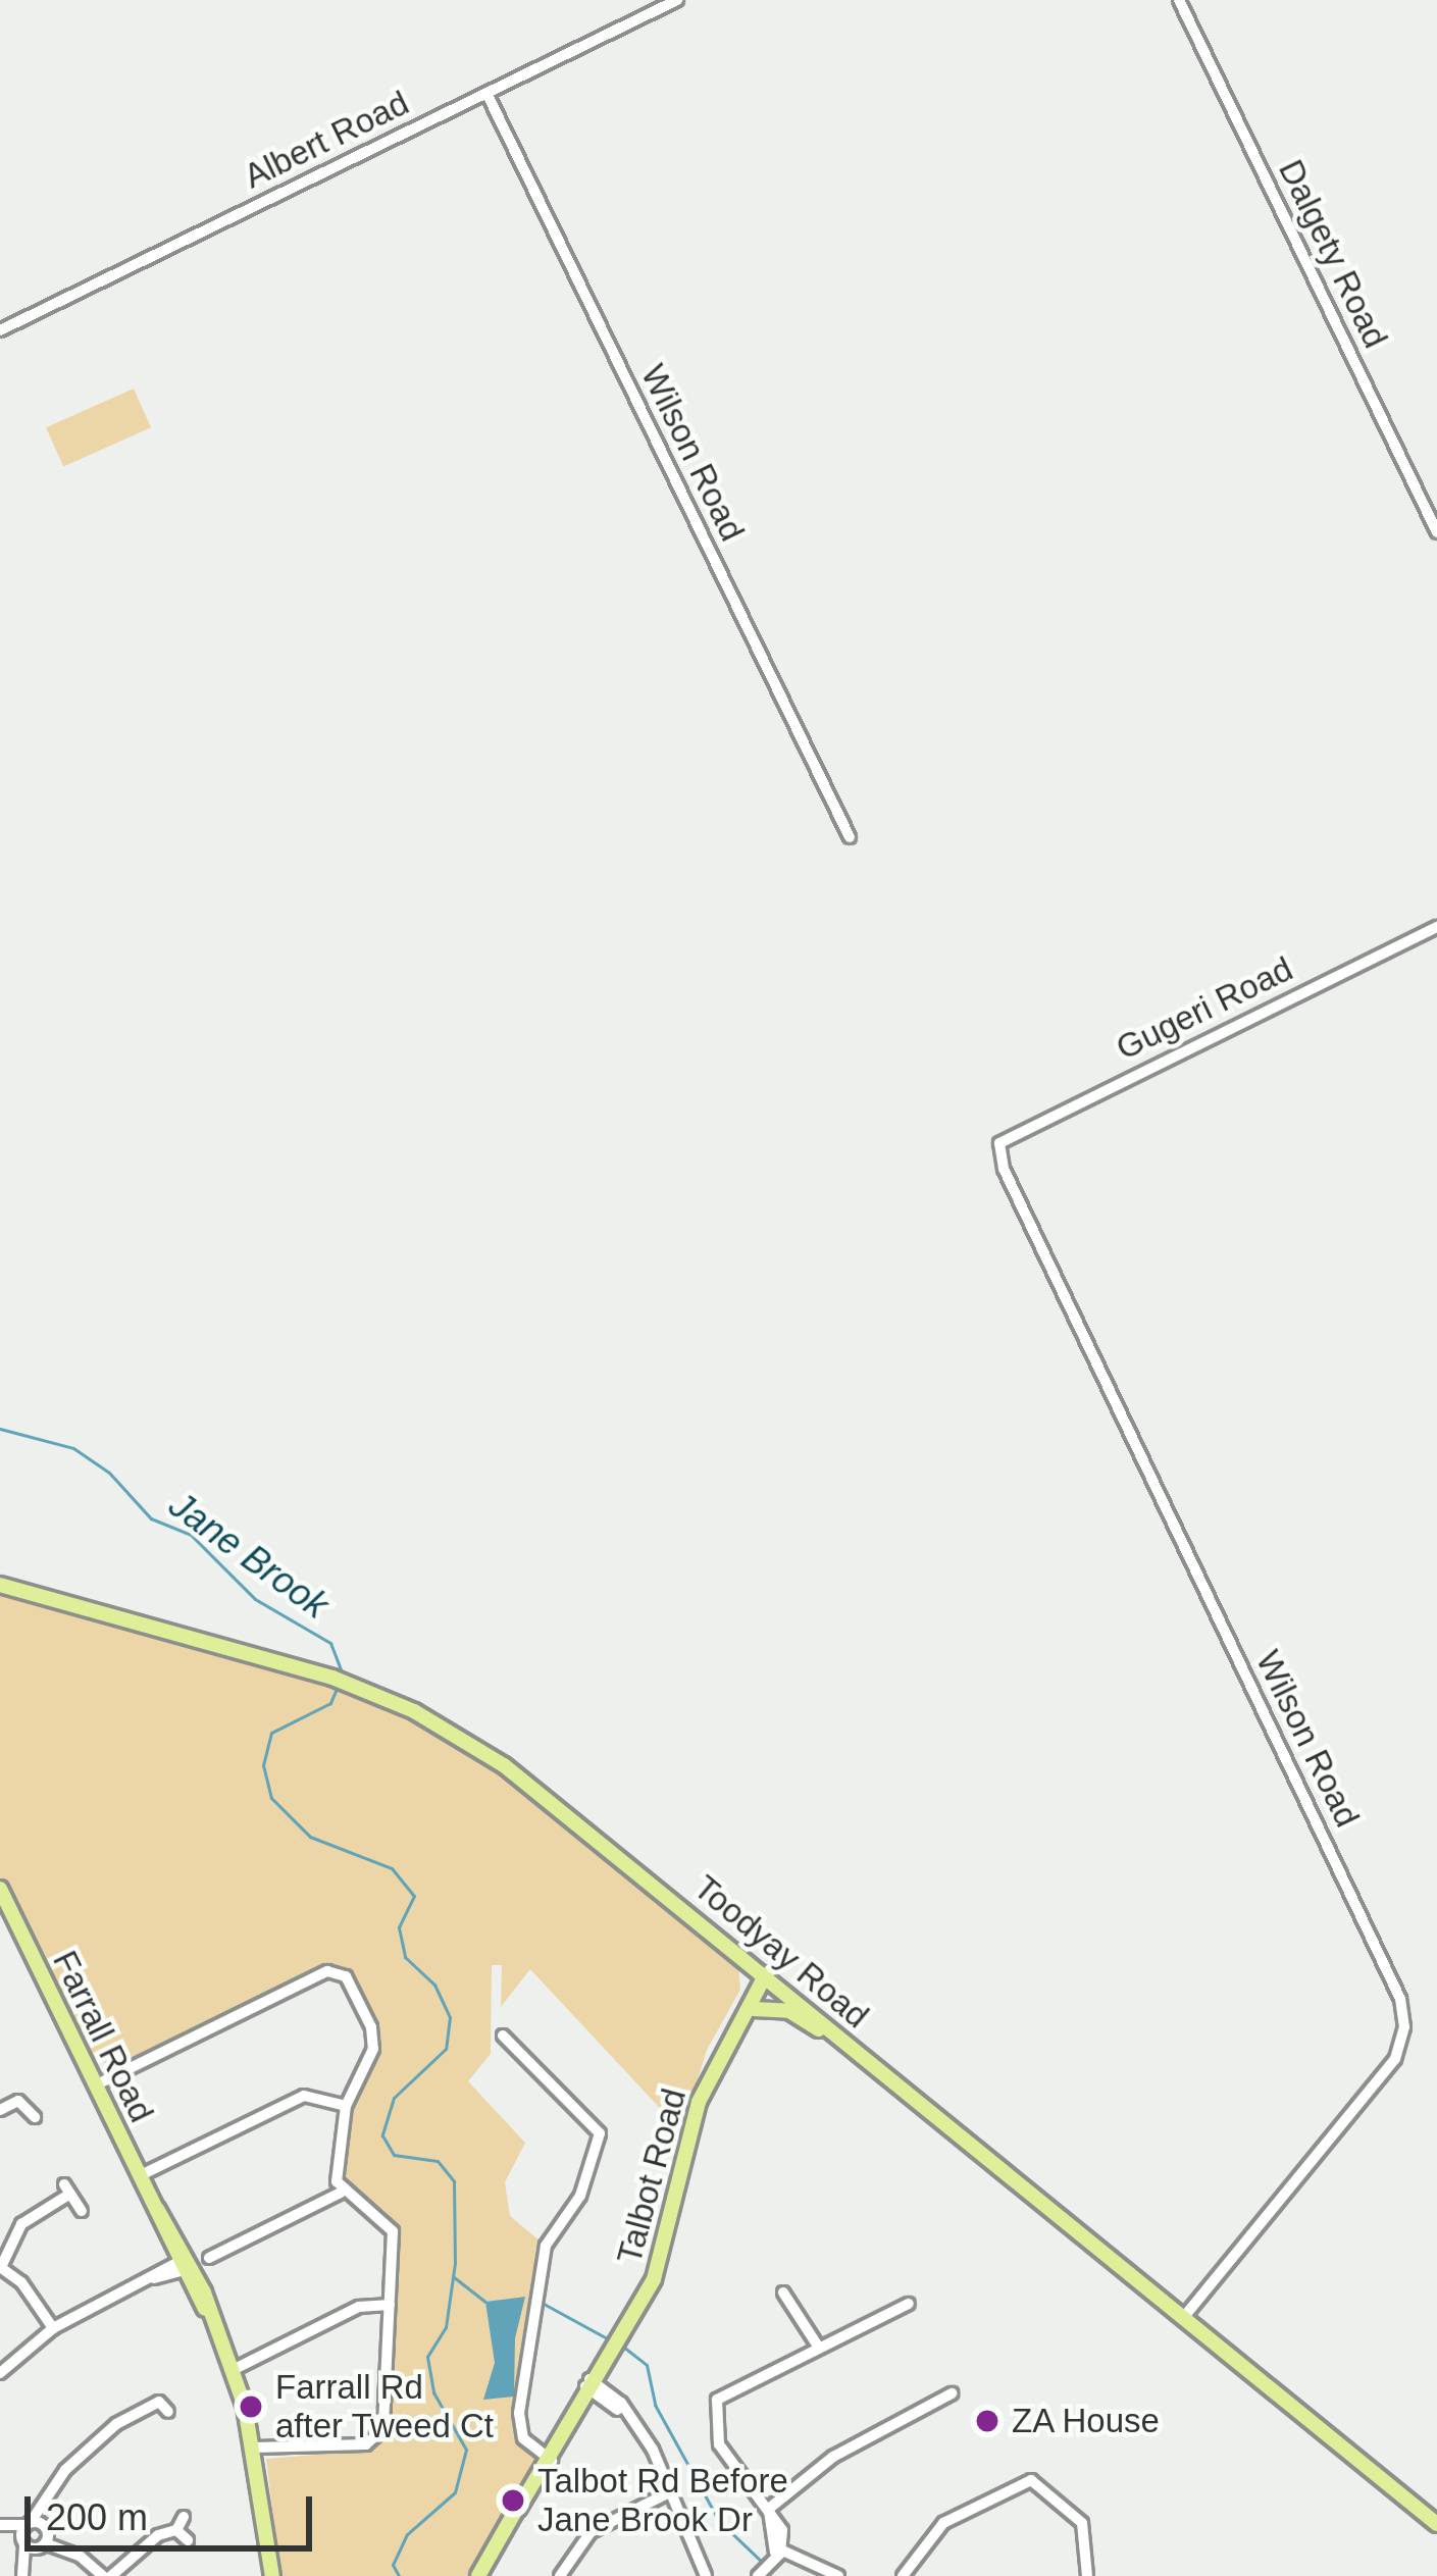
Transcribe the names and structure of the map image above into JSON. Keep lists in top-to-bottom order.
{
  "streets": {
    "main road": ["Toodyay Road", "Farrall Road", "Talbot Road"],
    "street": [
      "Albert Road",
      "Dalgety Road",
      "Wilson Road",
      "Gugeri Road"
    ]
  },
  "crossings": [
    ["Albert Road", "Wilson Road"],
    ["Wilson Road", "Gugeri Road"],
    ["Wilson Road", "Toodyay Road"],
    ["Toodyay Road", "Talbot Road"]
  ],
  "water": ["Jane Brook"],
  "places": ["Farrall Rd after Tweed Ct", "ZA House", "Talbot Rd Before Jane Brook Dr"],
  "scale_bar": "200 m"
}
